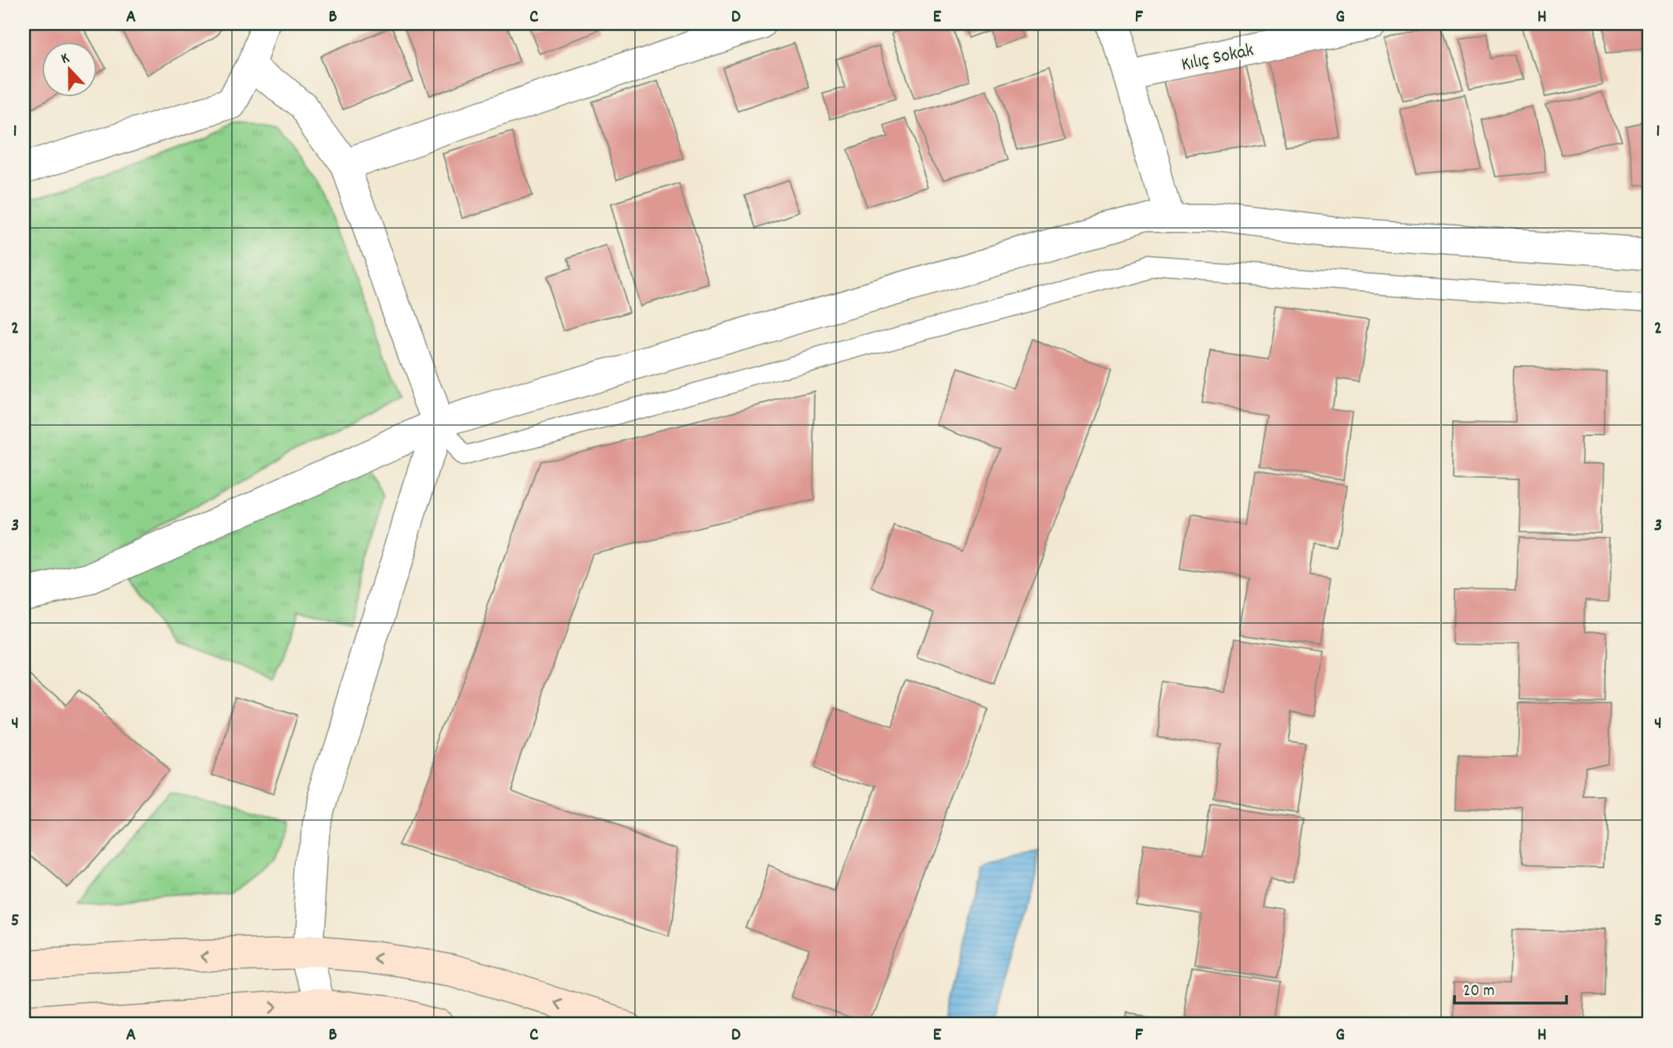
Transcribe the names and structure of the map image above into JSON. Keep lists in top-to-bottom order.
{
  "streets": {
    "street": ["Kılıç Sokak"]
  },
  "scale_bar": "20 m",
  "north": "top",
  "grid": {
    "columns": [
      "A",
      "B",
      "C",
      "D",
      "E",
      "F",
      "G",
      "H"
    ],
    "rows": [
      "1",
      "2",
      "3",
      "4",
      "5"
    ]
  }
}
